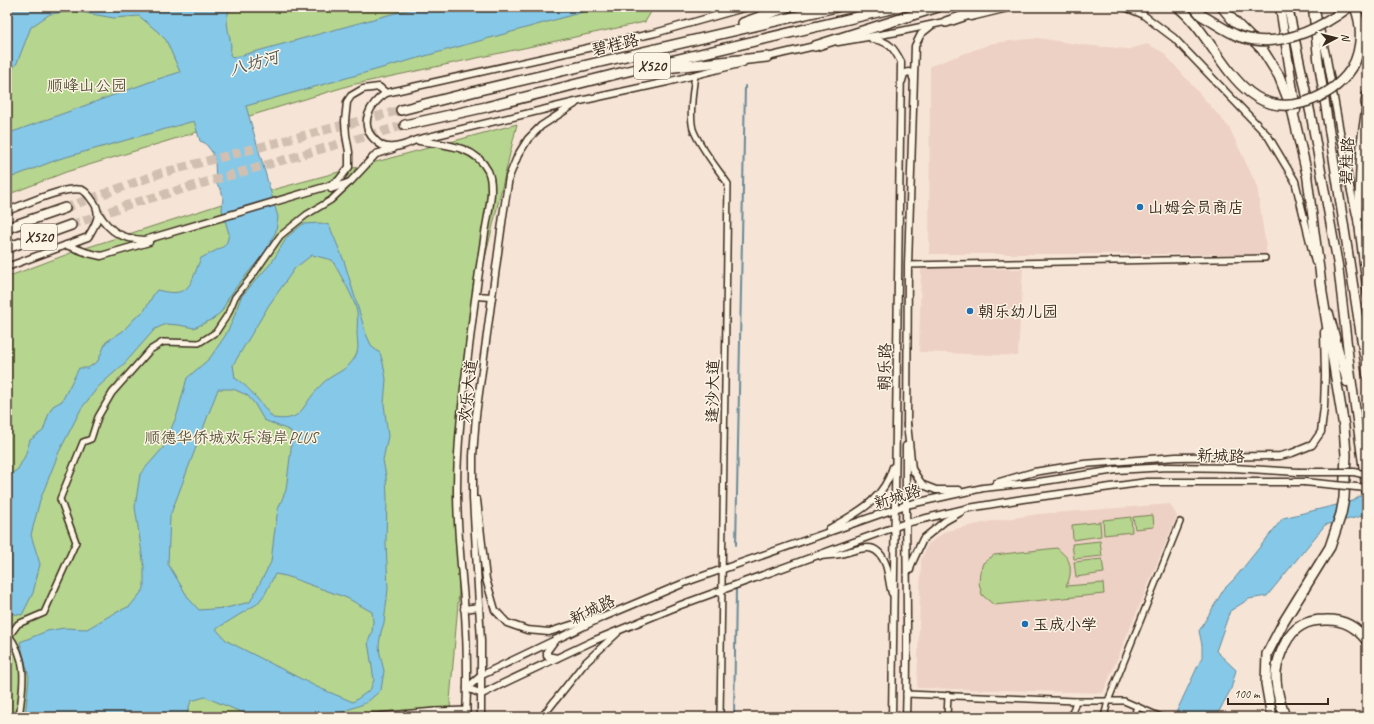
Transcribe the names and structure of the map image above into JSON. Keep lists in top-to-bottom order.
{
  "streets": {
    "highway": ["碧桂路", "X520"],
    "street": [
      "朝乐路",
      "欢乐大道",
      "逢沙大道",
      "新城路"
    ]
  },
  "crossings": [
    ["朝乐路", "新城路"],
    ["欢乐大道", "新城路"],
    ["逢沙大道", "新城路"]
  ],
  "water": ["八坊河"],
  "parks": ["顺峰山公园", "顺德华侨城欢乐海岸PLUS"],
  "places": ["山姆会员商店", "朝乐幼儿园", "玉成小学"],
  "scale_bar": "100 m",
  "north": "right"
}
